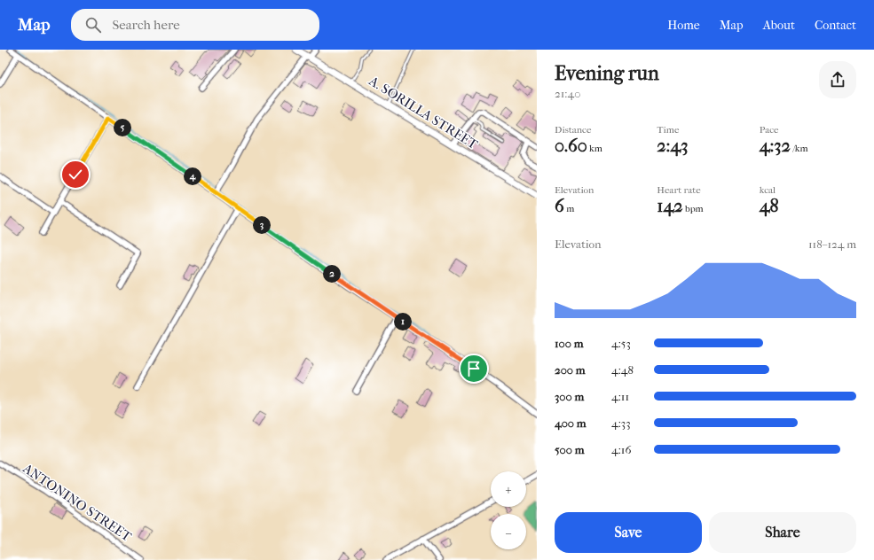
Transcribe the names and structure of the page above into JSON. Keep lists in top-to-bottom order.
{
  "streets": {
    "street": ["A. SORILLA STREET", "ANTONINO STREET"]
  },
  "page": {
    "header": "Map",
    "search": "Search here",
    "nav": [
      "Home",
      "Map",
      "About",
      "Contact"
    ],
    "heading": ["Evening run", "21:40"],
    "stats": [
      ["Distance", "0.60 km"],
      ["Time", "2:43"],
      ["Pace", "4:32 /km"],
      ["Elevation", "6 m"],
      ["Heart rate", "142 bpm"],
      ["kcal", "48"]
    ],
    "pins": [
      "5",
      "4",
      "3",
      "2",
      "1"
    ],
    "chart": ["Elevation", "118–124 m"],
    "list": [
      {
        "name": "100 m",
        "note": "4:53"
      },
      {
        "name": "200 m",
        "note": "4:48"
      },
      {
        "name": "300 m",
        "note": "4:11"
      },
      {
        "name": "400 m",
        "note": "4:33"
      },
      {
        "name": "500 m",
        "note": "4:16"
      }
    ],
    "map_buttons": ["+", "−"],
    "buttons": ["Save", "Share"]
  }
}
